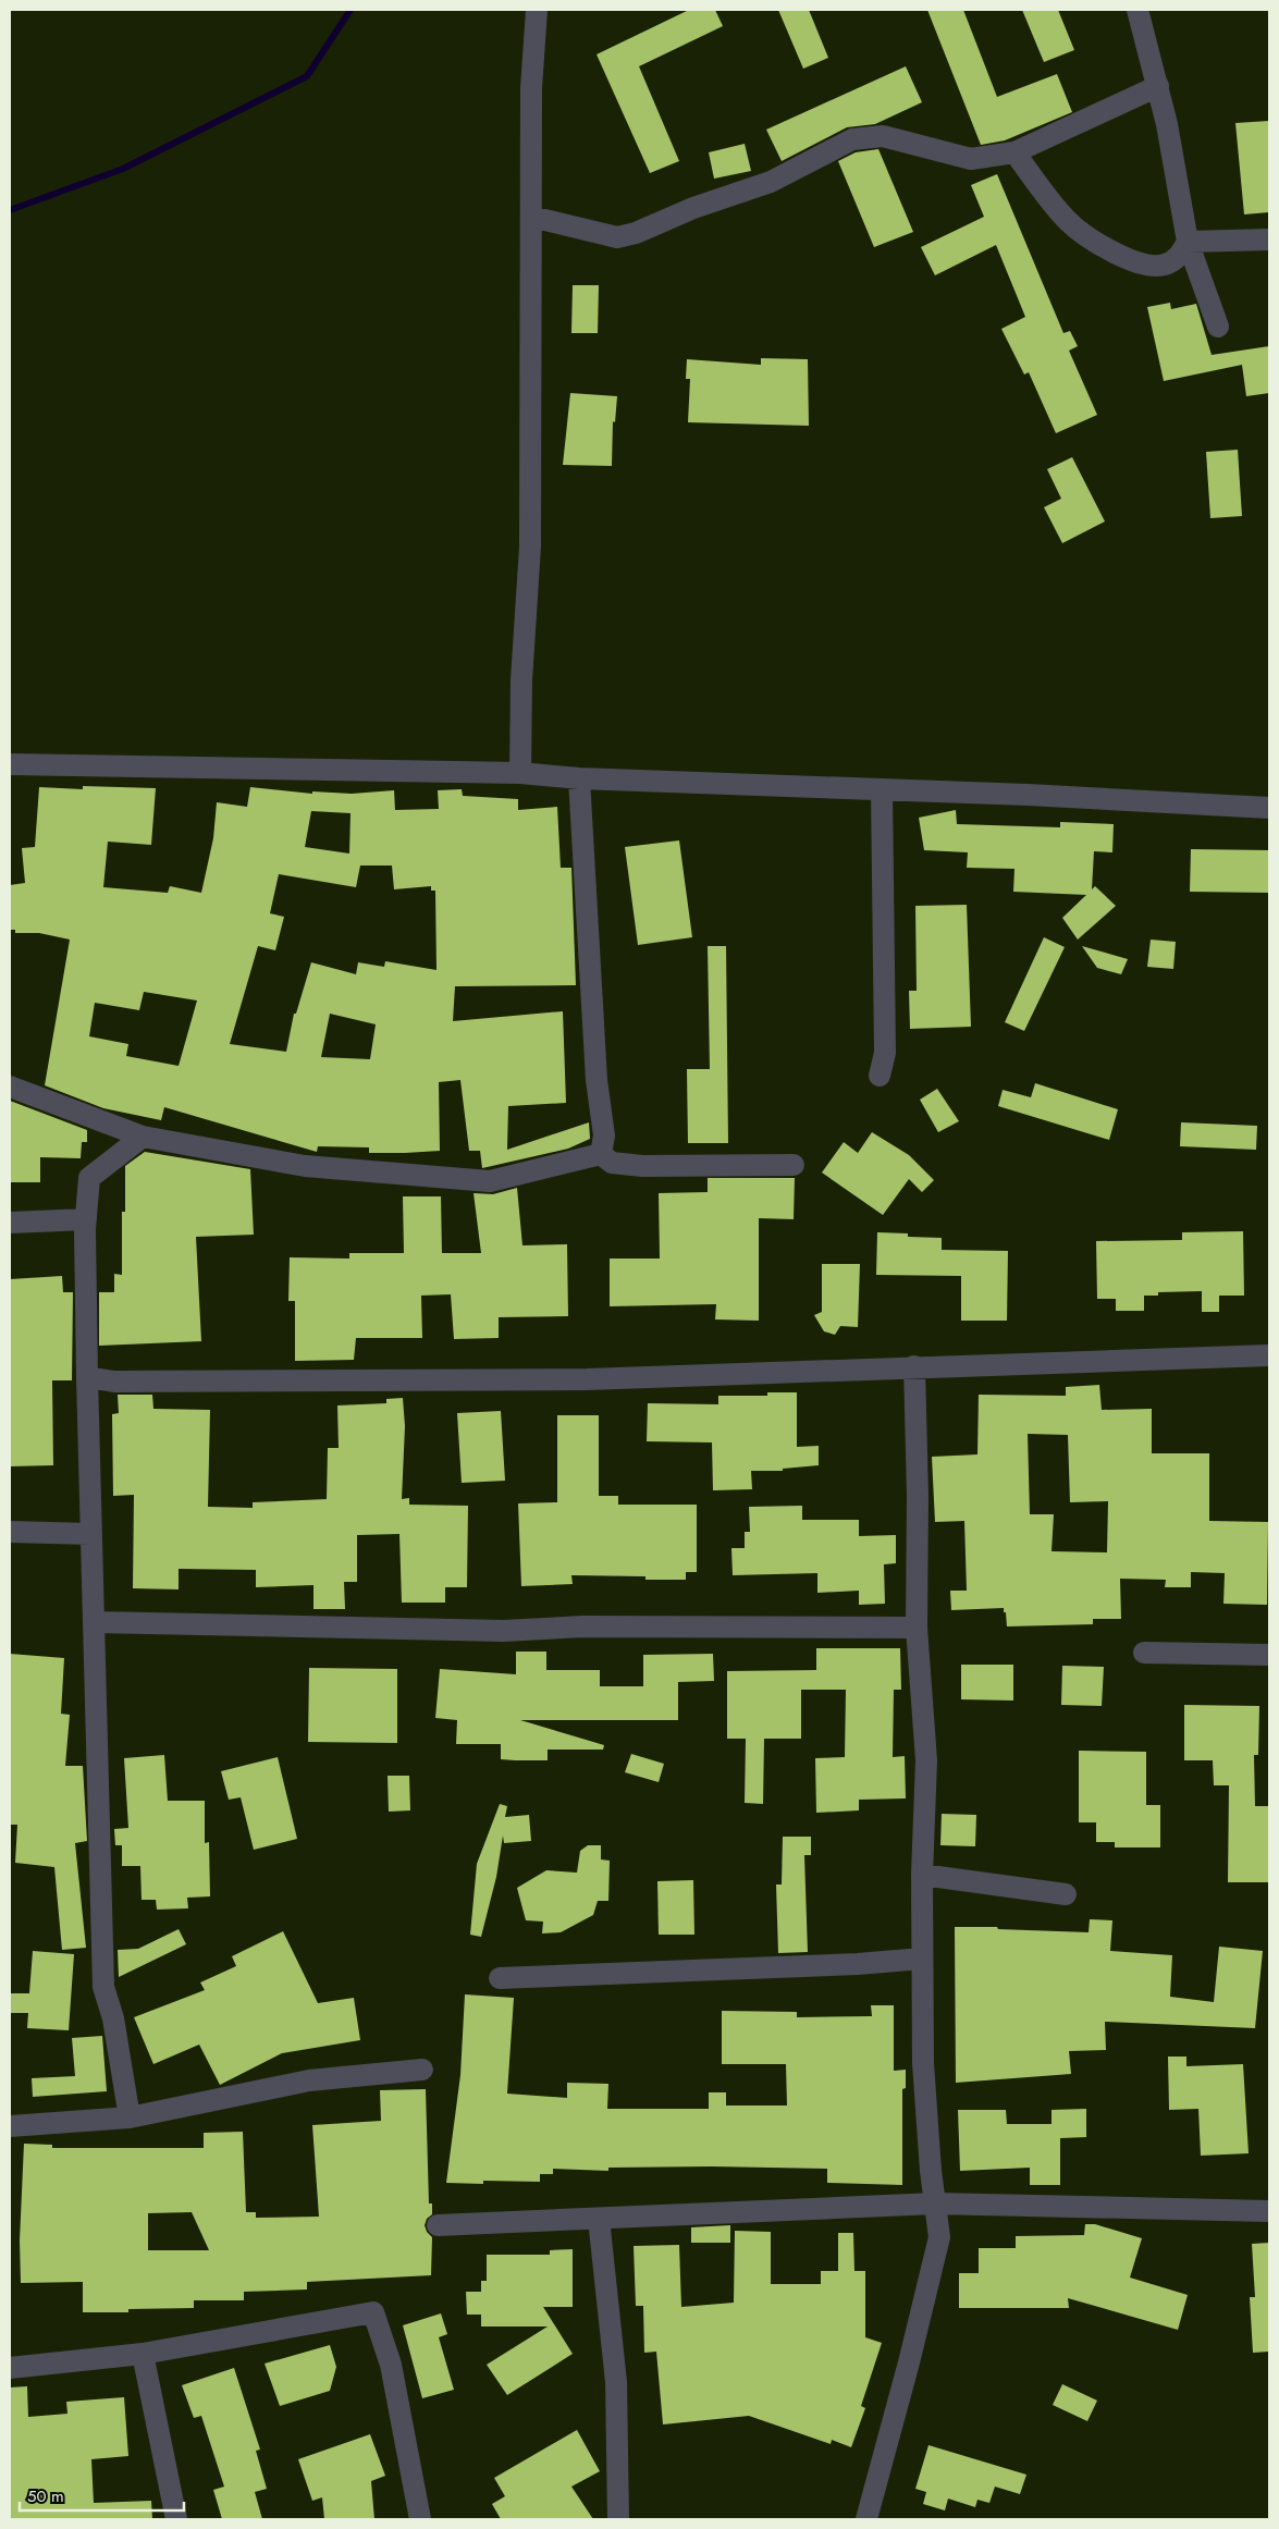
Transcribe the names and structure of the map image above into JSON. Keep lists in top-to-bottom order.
{
  "scale_bar": "50 m"
}
